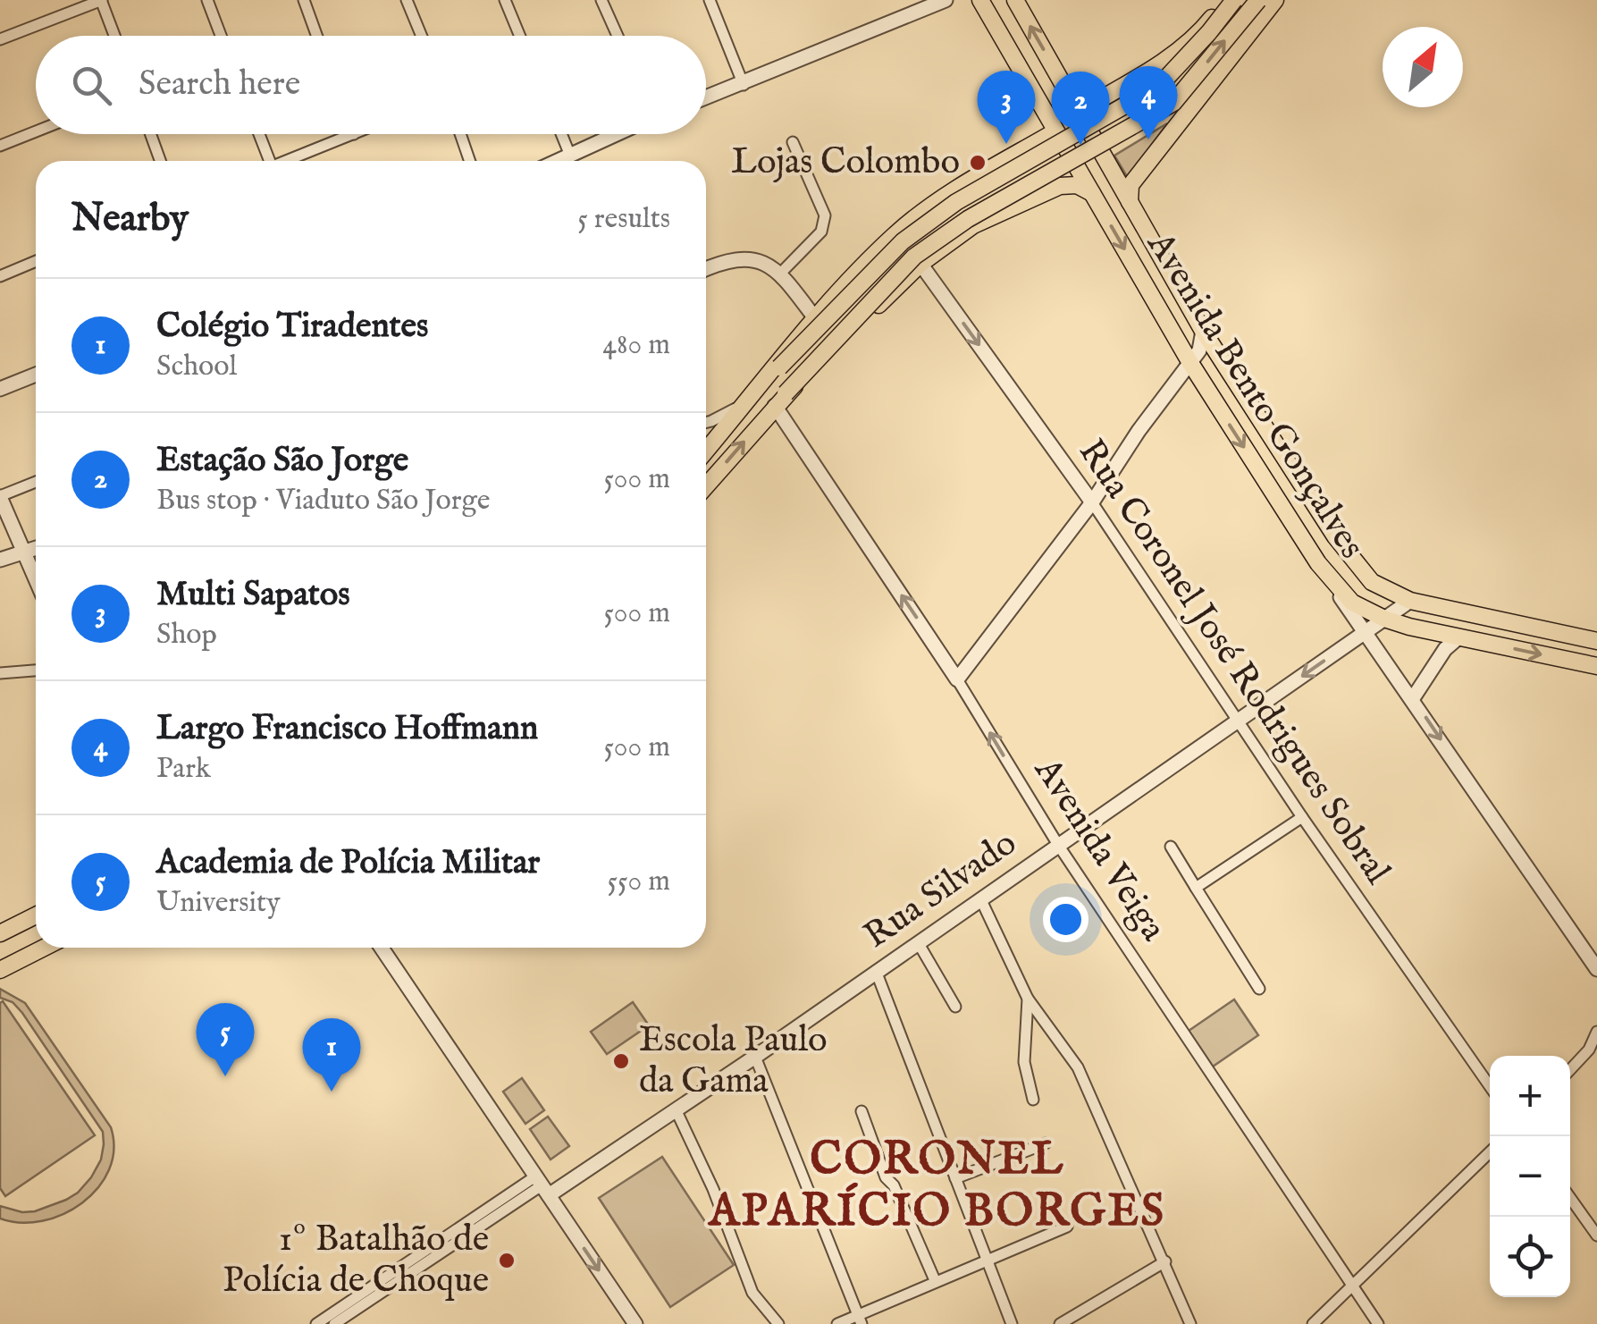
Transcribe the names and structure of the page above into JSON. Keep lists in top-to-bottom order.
{
  "streets": {
    "main road": ["Avenida Bento Gonçalves"],
    "street": ["Rua Coronel José Rodrigues Sobral", "Avenida Veiga", "Rua Silvado"]
  },
  "crossings": [
    ["Avenida Bento Gonçalves", "Rua Silvado"],
    ["Rua Coronel José Rodrigues Sobral", "Rua Silvado"],
    ["Avenida Veiga", "Rua Silvado"]
  ],
  "one_way": ["Avenida Veiga"],
  "districts": ["CORONEL APARÍCIO BORGES"],
  "places": ["Lojas Colombo", "Escola Paulo da Gama", "1º Batalhão de Polícia de Choque"],
  "north": "top right",
  "page": {
    "search": "Search here",
    "pins": [
      "4",
      "3",
      "2",
      "5",
      "1"
    ],
    "heading": ["Nearby", "5 results"],
    "list": [
      {
        "mark": "1",
        "name": "Colégio Tiradentes",
        "note": "School",
        "value": "480 m"
      },
      {
        "mark": "2",
        "name": "Estação São Jorge",
        "note": "Bus stop · Viaduto São Jorge",
        "value": "500 m"
      },
      {
        "mark": "3",
        "name": "Multi Sapatos",
        "note": "Shop",
        "value": "500 m"
      },
      {
        "mark": "4",
        "name": "Largo Francisco Hoffmann",
        "note": "Park",
        "value": "500 m"
      },
      {
        "mark": "5",
        "name": "Academia de Polícia Militar",
        "note": "University",
        "value": "550 m"
      }
    ],
    "map_buttons": ["+", "−"]
  }
}
